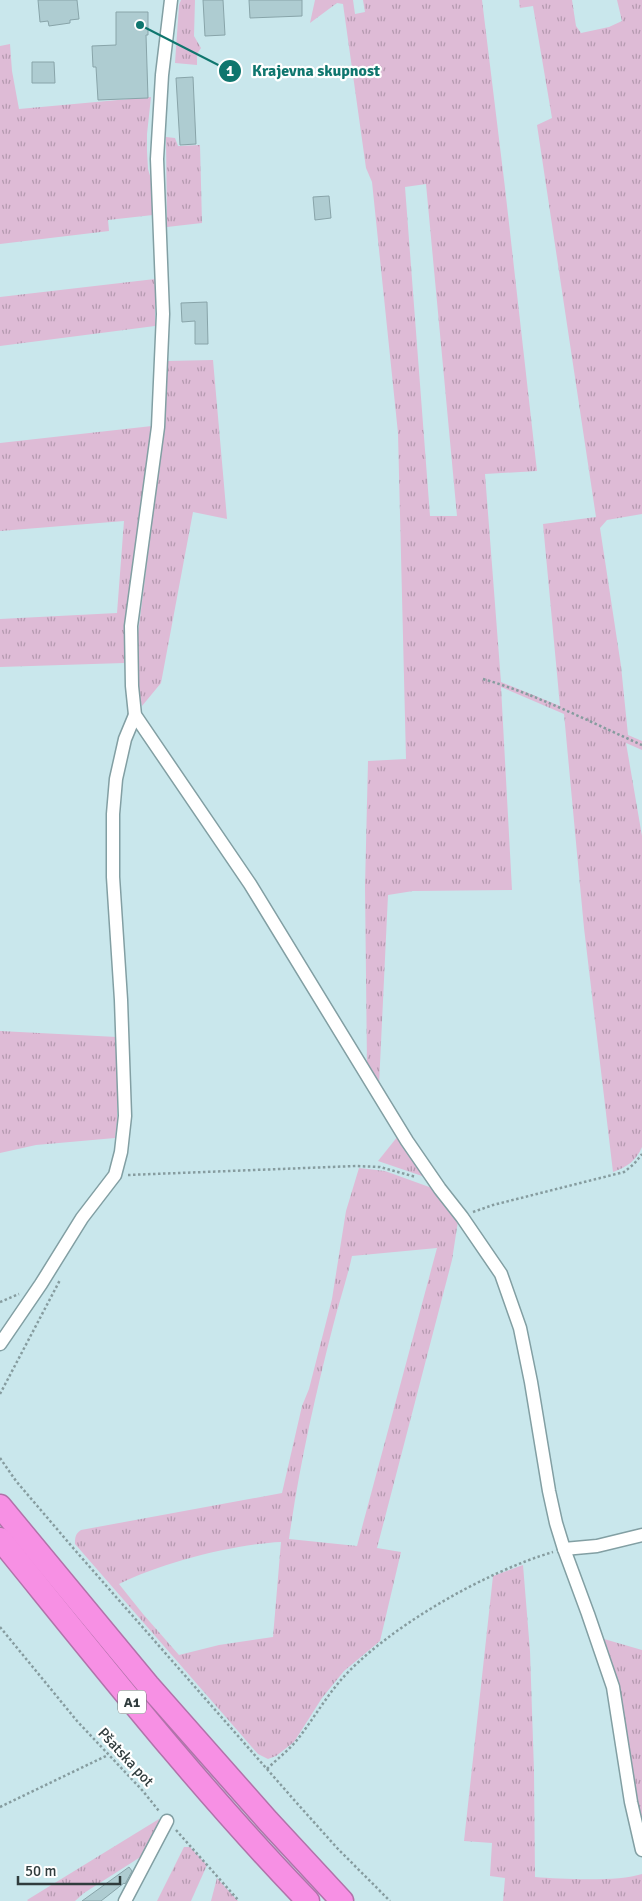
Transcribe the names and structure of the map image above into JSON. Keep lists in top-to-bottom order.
{
  "streets": {
    "highway": ["A1"],
    "path": ["Pšatska pot"]
  },
  "places": ["Krajevna skupnost"],
  "scale_bar": "50 m"
}
